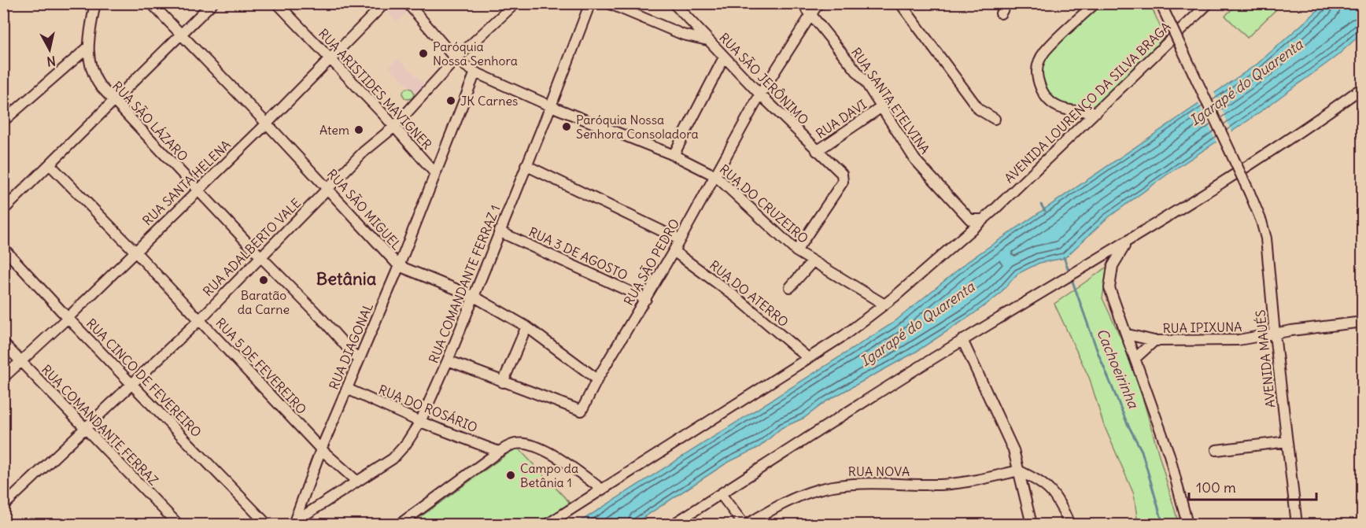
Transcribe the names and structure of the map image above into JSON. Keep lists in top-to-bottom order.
{
  "streets": {
    "street": [
      "RUA SÃO JERÔNIMO",
      "RUA ARISTIDES MAVIGNER",
      "RUA SANTA ETELVINA",
      "AVENIDA LOURENÇO DA SILVA BRAGA",
      "RUA DAVI",
      "RUA SÃO LÁZARO",
      "RUA SANTA HELENA",
      "RUA DO CRUZEIRO",
      "RUA SÃO MIGUEL",
      "RUA ADALBERTO VALE",
      "RUA 3 DE AGOSTO",
      "RUA SÃO PEDRO",
      "RUA COMANDANTE FERRAZ 1",
      "RUA DO ATERRO",
      "RUA IPIXUNA",
      "RUA DIAGONAL",
      "AVENIDA MAUÉS",
      "RUA 5 DE FEVEREIRO",
      "RUA CINCO DE FEVEREIRO",
      "RUA DO ROSÁRIO",
      "RUA COMANDANTE FERRAZ",
      "RUA NOVA"
    ]
  },
  "crossings": [
    ["RUA SÃO JERÔNIMO", "RUA DAVI"],
    ["RUA SÃO JERÔNIMO", "RUA DO CRUZEIRO"],
    ["RUA SÃO JERÔNIMO", "RUA SÃO PEDRO"],
    ["RUA ARISTIDES MAVIGNER", "RUA SANTA HELENA"],
    ["RUA ARISTIDES MAVIGNER", "RUA ADALBERTO VALE"],
    ["RUA ARISTIDES MAVIGNER", "RUA DIAGONAL"],
    ["RUA SANTA ETELVINA", "AVENIDA LOURENÇO DA SILVA BRAGA"],
    ["RUA SANTA ETELVINA", "RUA DAVI"],
    ["RUA SANTA ETELVINA", "RUA SÃO PEDRO"],
    ["AVENIDA LOURENÇO DA SILVA BRAGA", "RUA DO CRUZEIRO"],
    ["AVENIDA LOURENÇO DA SILVA BRAGA", "RUA DO ATERRO"],
    ["RUA SÃO LÁZARO", "RUA SANTA HELENA"],
    ["RUA SÃO LÁZARO", "RUA ADALBERTO VALE"],
    ["RUA SÃO LÁZARO", "RUA DIAGONAL"],
    ["RUA SANTA HELENA", "RUA SÃO MIGUEL"],
    ["RUA SANTA HELENA", "RUA 5 DE FEVEREIRO"],
    ["RUA SANTA HELENA", "RUA CINCO DE FEVEREIRO"],
    ["RUA SANTA HELENA", "RUA COMANDANTE FERRAZ"],
    ["RUA DO CRUZEIRO", "RUA ADALBERTO VALE"],
    ["RUA DO CRUZEIRO", "RUA SÃO PEDRO"],
    ["RUA DO CRUZEIRO", "RUA COMANDANTE FERRAZ 1"],
    ["RUA DO CRUZEIRO", "RUA DIAGONAL"],
    ["RUA SÃO MIGUEL", "RUA ADALBERTO VALE"],
    ["RUA SÃO MIGUEL", "RUA SÃO PEDRO"],
    ["RUA SÃO MIGUEL", "RUA COMANDANTE FERRAZ 1"],
    ["RUA SÃO MIGUEL", "RUA DIAGONAL"],
    ["RUA ADALBERTO VALE", "RUA 5 DE FEVEREIRO"],
    ["RUA ADALBERTO VALE", "RUA CINCO DE FEVEREIRO"],
    ["RUA ADALBERTO VALE", "RUA COMANDANTE FERRAZ"],
    ["RUA 3 DE AGOSTO", "RUA SÃO PEDRO"],
    ["RUA 3 DE AGOSTO", "RUA COMANDANTE FERRAZ 1"],
    ["RUA SÃO PEDRO", "RUA COMANDANTE FERRAZ 1"],
    ["RUA SÃO PEDRO", "RUA DO ATERRO"],
    ["RUA COMANDANTE FERRAZ 1", "RUA DIAGONAL"],
    ["RUA COMANDANTE FERRAZ 1", "RUA 5 DE FEVEREIRO"],
    ["RUA COMANDANTE FERRAZ 1", "RUA DO ROSÁRIO"],
    ["RUA IPIXUNA", "AVENIDA MAUÉS"],
    ["RUA DIAGONAL", "RUA 5 DE FEVEREIRO"],
    ["RUA DIAGONAL", "RUA DO ROSÁRIO"]
  ],
  "districts": ["Betânia"],
  "water": ["Igarapé do Quarenta", "Cachoeirinha"],
  "places": [
    "Paróquia Nossa Senhora",
    "JK Carnes",
    "Paróquia Nossa Senhora Consoladora",
    "Atem",
    "Baratão da Carne",
    "Campo da Betânia 1"
  ],
  "scale_bar": "100 m",
  "north": "bottom"
}
